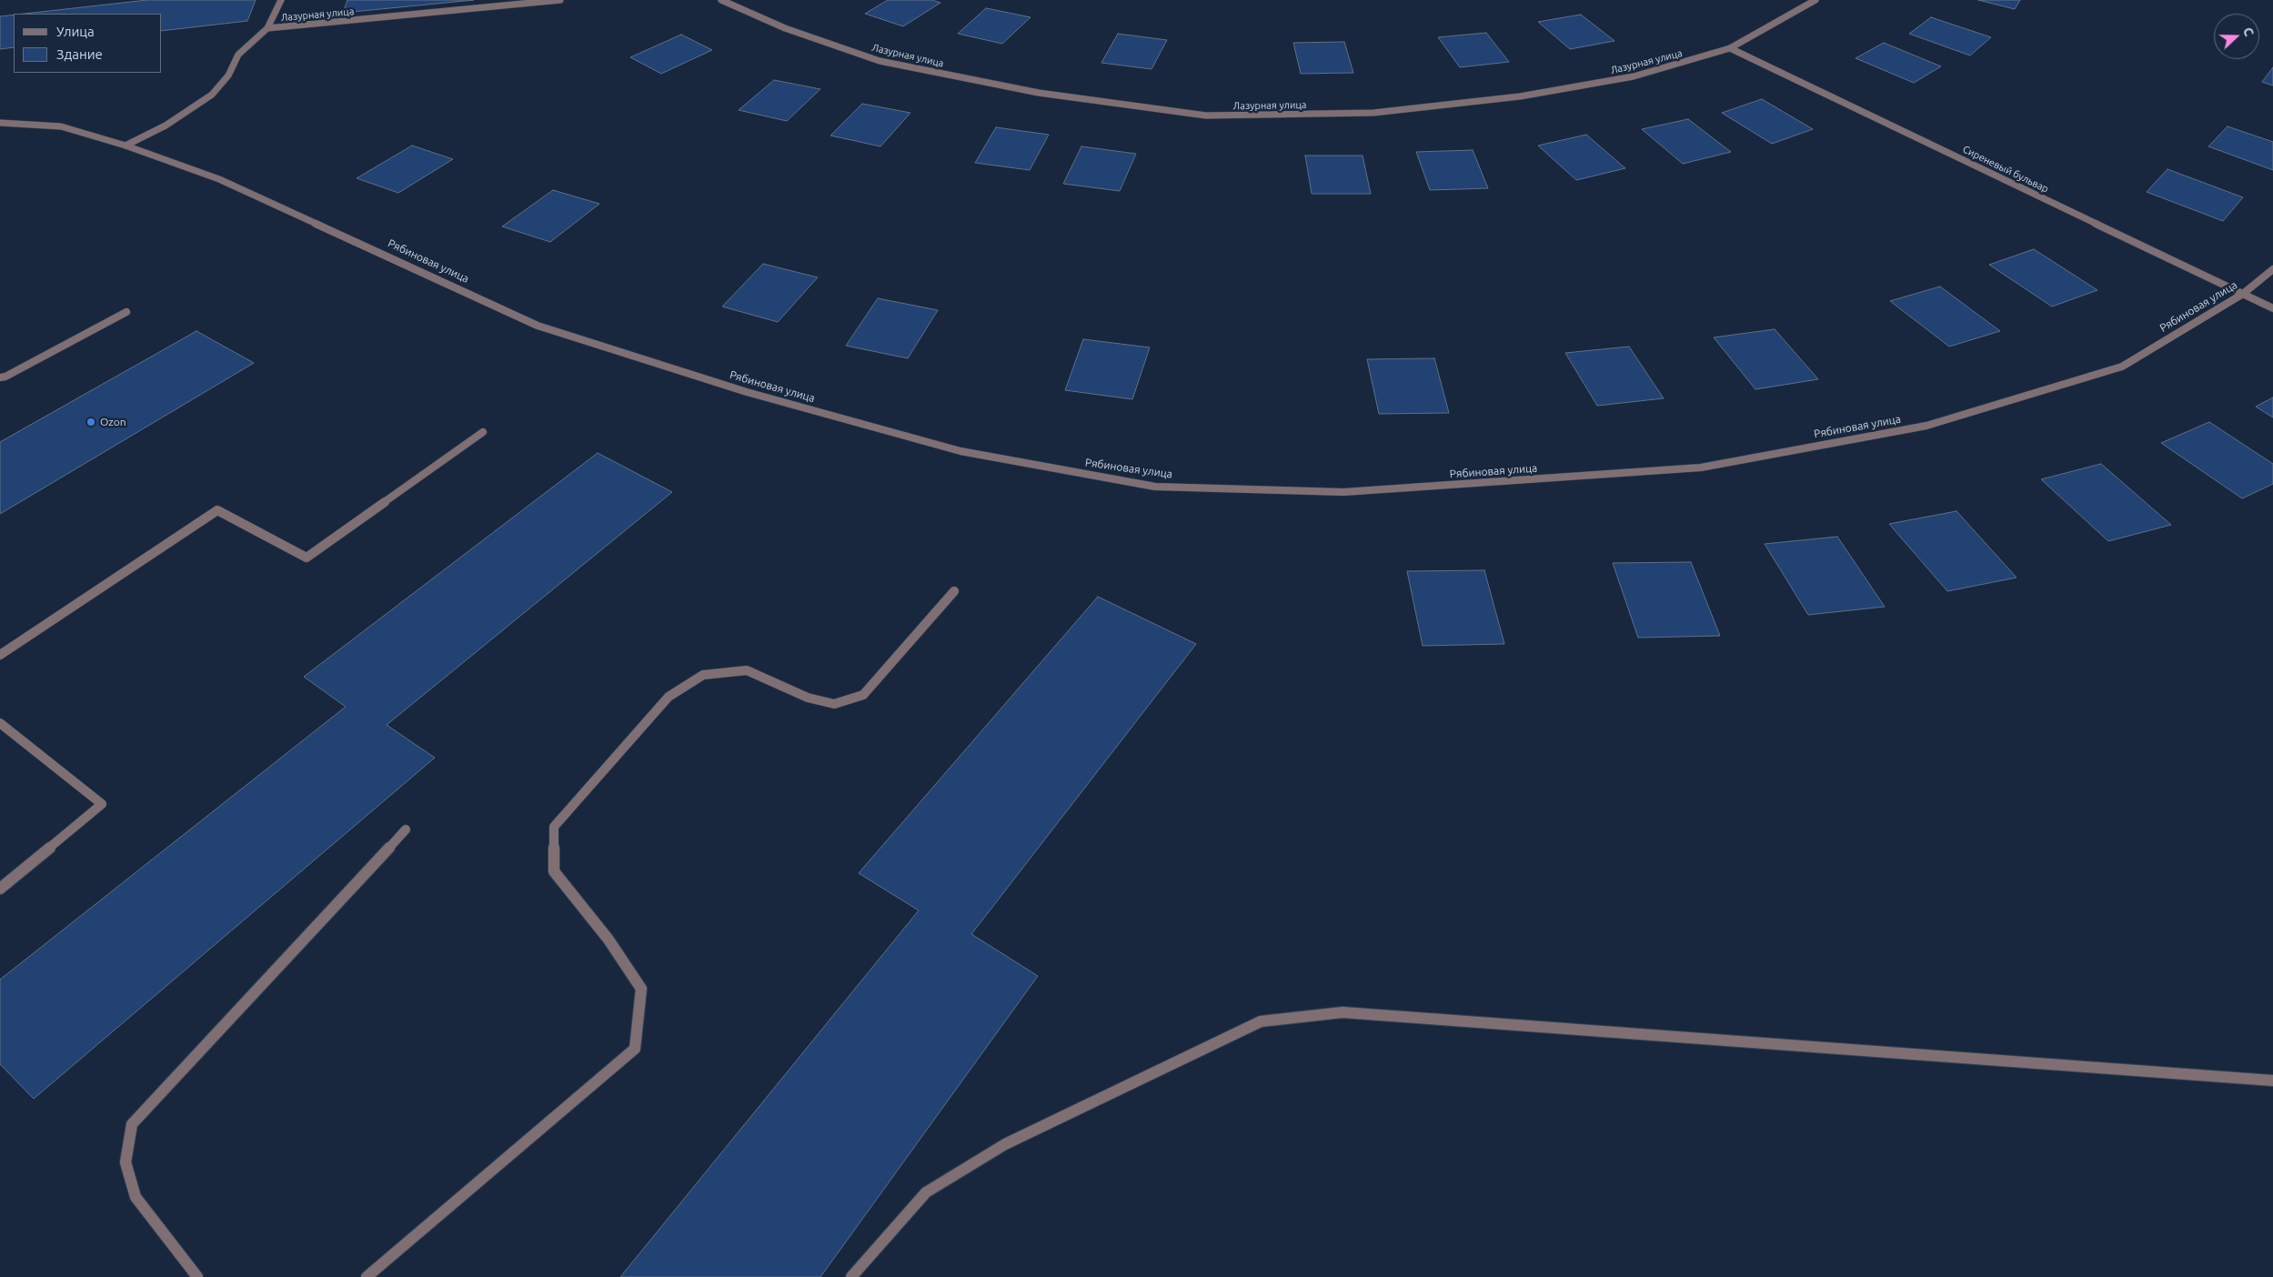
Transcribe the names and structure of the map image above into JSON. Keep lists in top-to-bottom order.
{
  "streets": {
    "street": ["Лазурная улица", "Сиреневый бульвар", "Рябиновая улица"]
  },
  "crossings": [
    ["Лазурная улица", "Сиреневый бульвар"],
    ["Сиреневый бульвар", "Рябиновая улица"]
  ],
  "places": ["Ozon"],
  "legend": ["Улица", "Здание"],
  "north": "right"
}
